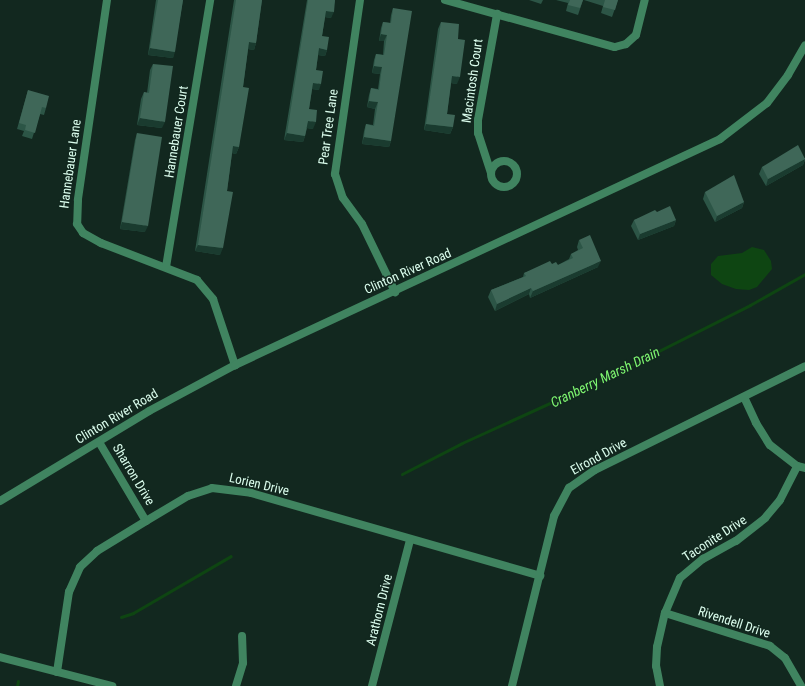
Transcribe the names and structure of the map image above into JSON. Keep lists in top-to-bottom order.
{
  "streets": {
    "street": [
      "Macintosh Court",
      "Pear Tree Lane",
      "Hannebauer Court",
      "Hannebauer Lane",
      "Clinton River Road",
      "Elrond Drive",
      "Sharron Drive",
      "Lorien Drive",
      "Taconite Drive",
      "Arathorn Drive",
      "Rivendell Drive"
    ]
  },
  "crossings": [
    ["Pear Tree Lane", "Clinton River Road"],
    ["Hannebauer Court", "Hannebauer Lane"],
    ["Hannebauer Lane", "Clinton River Road"],
    ["Clinton River Road", "Sharron Drive"],
    ["Elrond Drive", "Lorien Drive"],
    ["Sharron Drive", "Lorien Drive"],
    ["Lorien Drive", "Arathorn Drive"],
    ["Taconite Drive", "Rivendell Drive"]
  ],
  "water": ["Cranberry Marsh Drain"]
}
